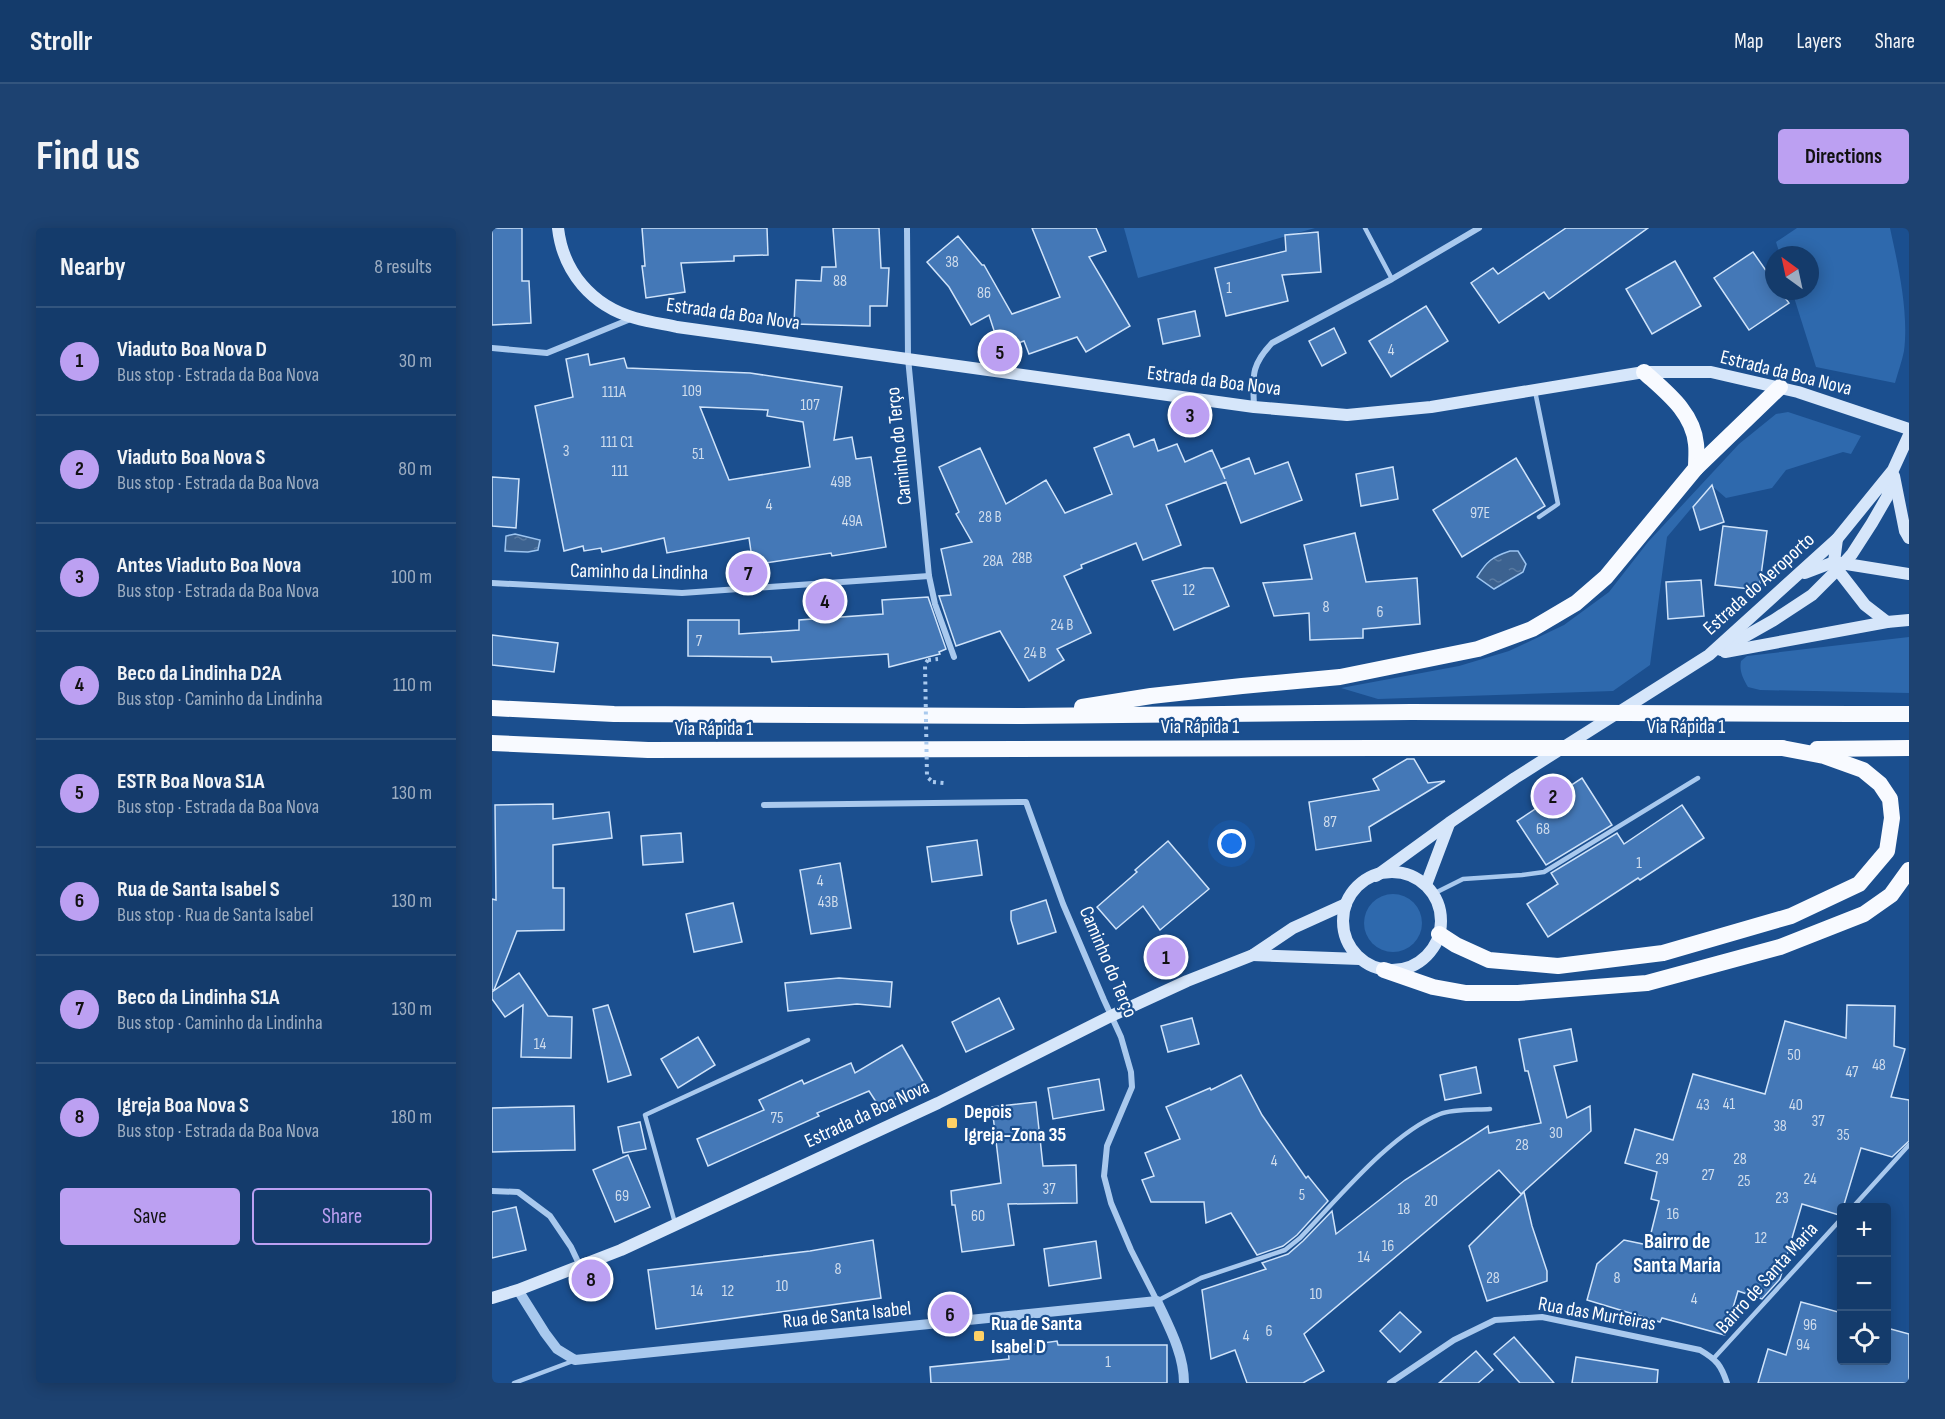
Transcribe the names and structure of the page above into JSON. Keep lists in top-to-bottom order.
{
  "streets": {
    "highway": ["Via Rápida 1"],
    "main road": ["Estrada da Boa Nova", "Estrada do Aeroporto"],
    "street": [
      "Caminho do Terço",
      "Caminho da Lindinha",
      "Rua das Murteiras",
      "Rua de Santa Isabel"
    ],
    "lane": ["Bairro de Santa Maria"]
  },
  "crossings": [
    ["Estrada da Boa Nova", "Caminho do Terço"],
    ["Caminho do Terço", "Caminho da Lindinha"],
    ["Caminho do Terço", "Rua de Santa Isabel"],
    ["Bairro de Santa Maria", "Rua das Murteiras"]
  ],
  "districts": ["Bairro de Santa Maria"],
  "places": {
    "transit": ["Depois Igreja-Zona 35", "Rua de Santa Isabel D"]
  },
  "house_numbers": [
    "38",
    "88",
    "1",
    "86",
    "4",
    "109",
    "111A",
    "107",
    "111 C1",
    "3",
    "51",
    "111",
    "49B",
    "4",
    "97E",
    "28 B",
    "49A",
    "28B",
    "28A",
    "12",
    "8",
    "6",
    "24 B",
    "7",
    "24 B",
    "87",
    "68",
    "1",
    "4",
    "43B",
    "14",
    "50",
    "48",
    "47",
    "41",
    "43",
    "40",
    "75",
    "37",
    "38",
    "30",
    "35",
    "28",
    "29",
    "28",
    "4",
    "27",
    "24",
    "25",
    "37",
    "5",
    "69",
    "23",
    "20",
    "18",
    "16",
    "60",
    "12",
    "16",
    "14",
    "8",
    "28",
    "8",
    "10",
    "14",
    "12",
    "10",
    "4",
    "96",
    "6",
    "4",
    "94",
    "1"
  ],
  "north": "top left",
  "page": {
    "header": "Strollr",
    "nav": ["Map", "Layers", "Share"],
    "buttons": [
      "Directions",
      ["Save", "Share"]
    ],
    "title": "Find us",
    "heading": ["Nearby", "8 results"],
    "list": [
      {
        "mark": "1",
        "name": "Viaduto Boa Nova D",
        "note": "Bus stop · Estrada da Boa Nova",
        "value": "30 m"
      },
      {
        "mark": "2",
        "name": "Viaduto Boa Nova S",
        "note": "Bus stop · Estrada da Boa Nova",
        "value": "80 m"
      },
      {
        "mark": "3",
        "name": "Antes Viaduto Boa Nova",
        "note": "Bus stop · Estrada da Boa Nova",
        "value": "100 m"
      },
      {
        "mark": "4",
        "name": "Beco da Lindinha D2A",
        "note": "Bus stop · Caminho da Lindinha",
        "value": "110 m"
      },
      {
        "mark": "5",
        "name": "ESTR Boa Nova S1A",
        "note": "Bus stop · Estrada da Boa Nova",
        "value": "130 m"
      },
      {
        "mark": "6",
        "name": "Rua de Santa Isabel S",
        "note": "Bus stop · Rua de Santa Isabel",
        "value": "130 m"
      },
      {
        "mark": "7",
        "name": "Beco da Lindinha S1A",
        "note": "Bus stop · Caminho da Lindinha",
        "value": "130 m"
      },
      {
        "mark": "8",
        "name": "Igreja Boa Nova S",
        "note": "Bus stop · Estrada da Boa Nova",
        "value": "180 m"
      }
    ],
    "pins": [
      "5",
      "3",
      "7",
      "4",
      "2",
      "1",
      "8",
      "6"
    ],
    "map_buttons": ["+", "−"]
  }
}
